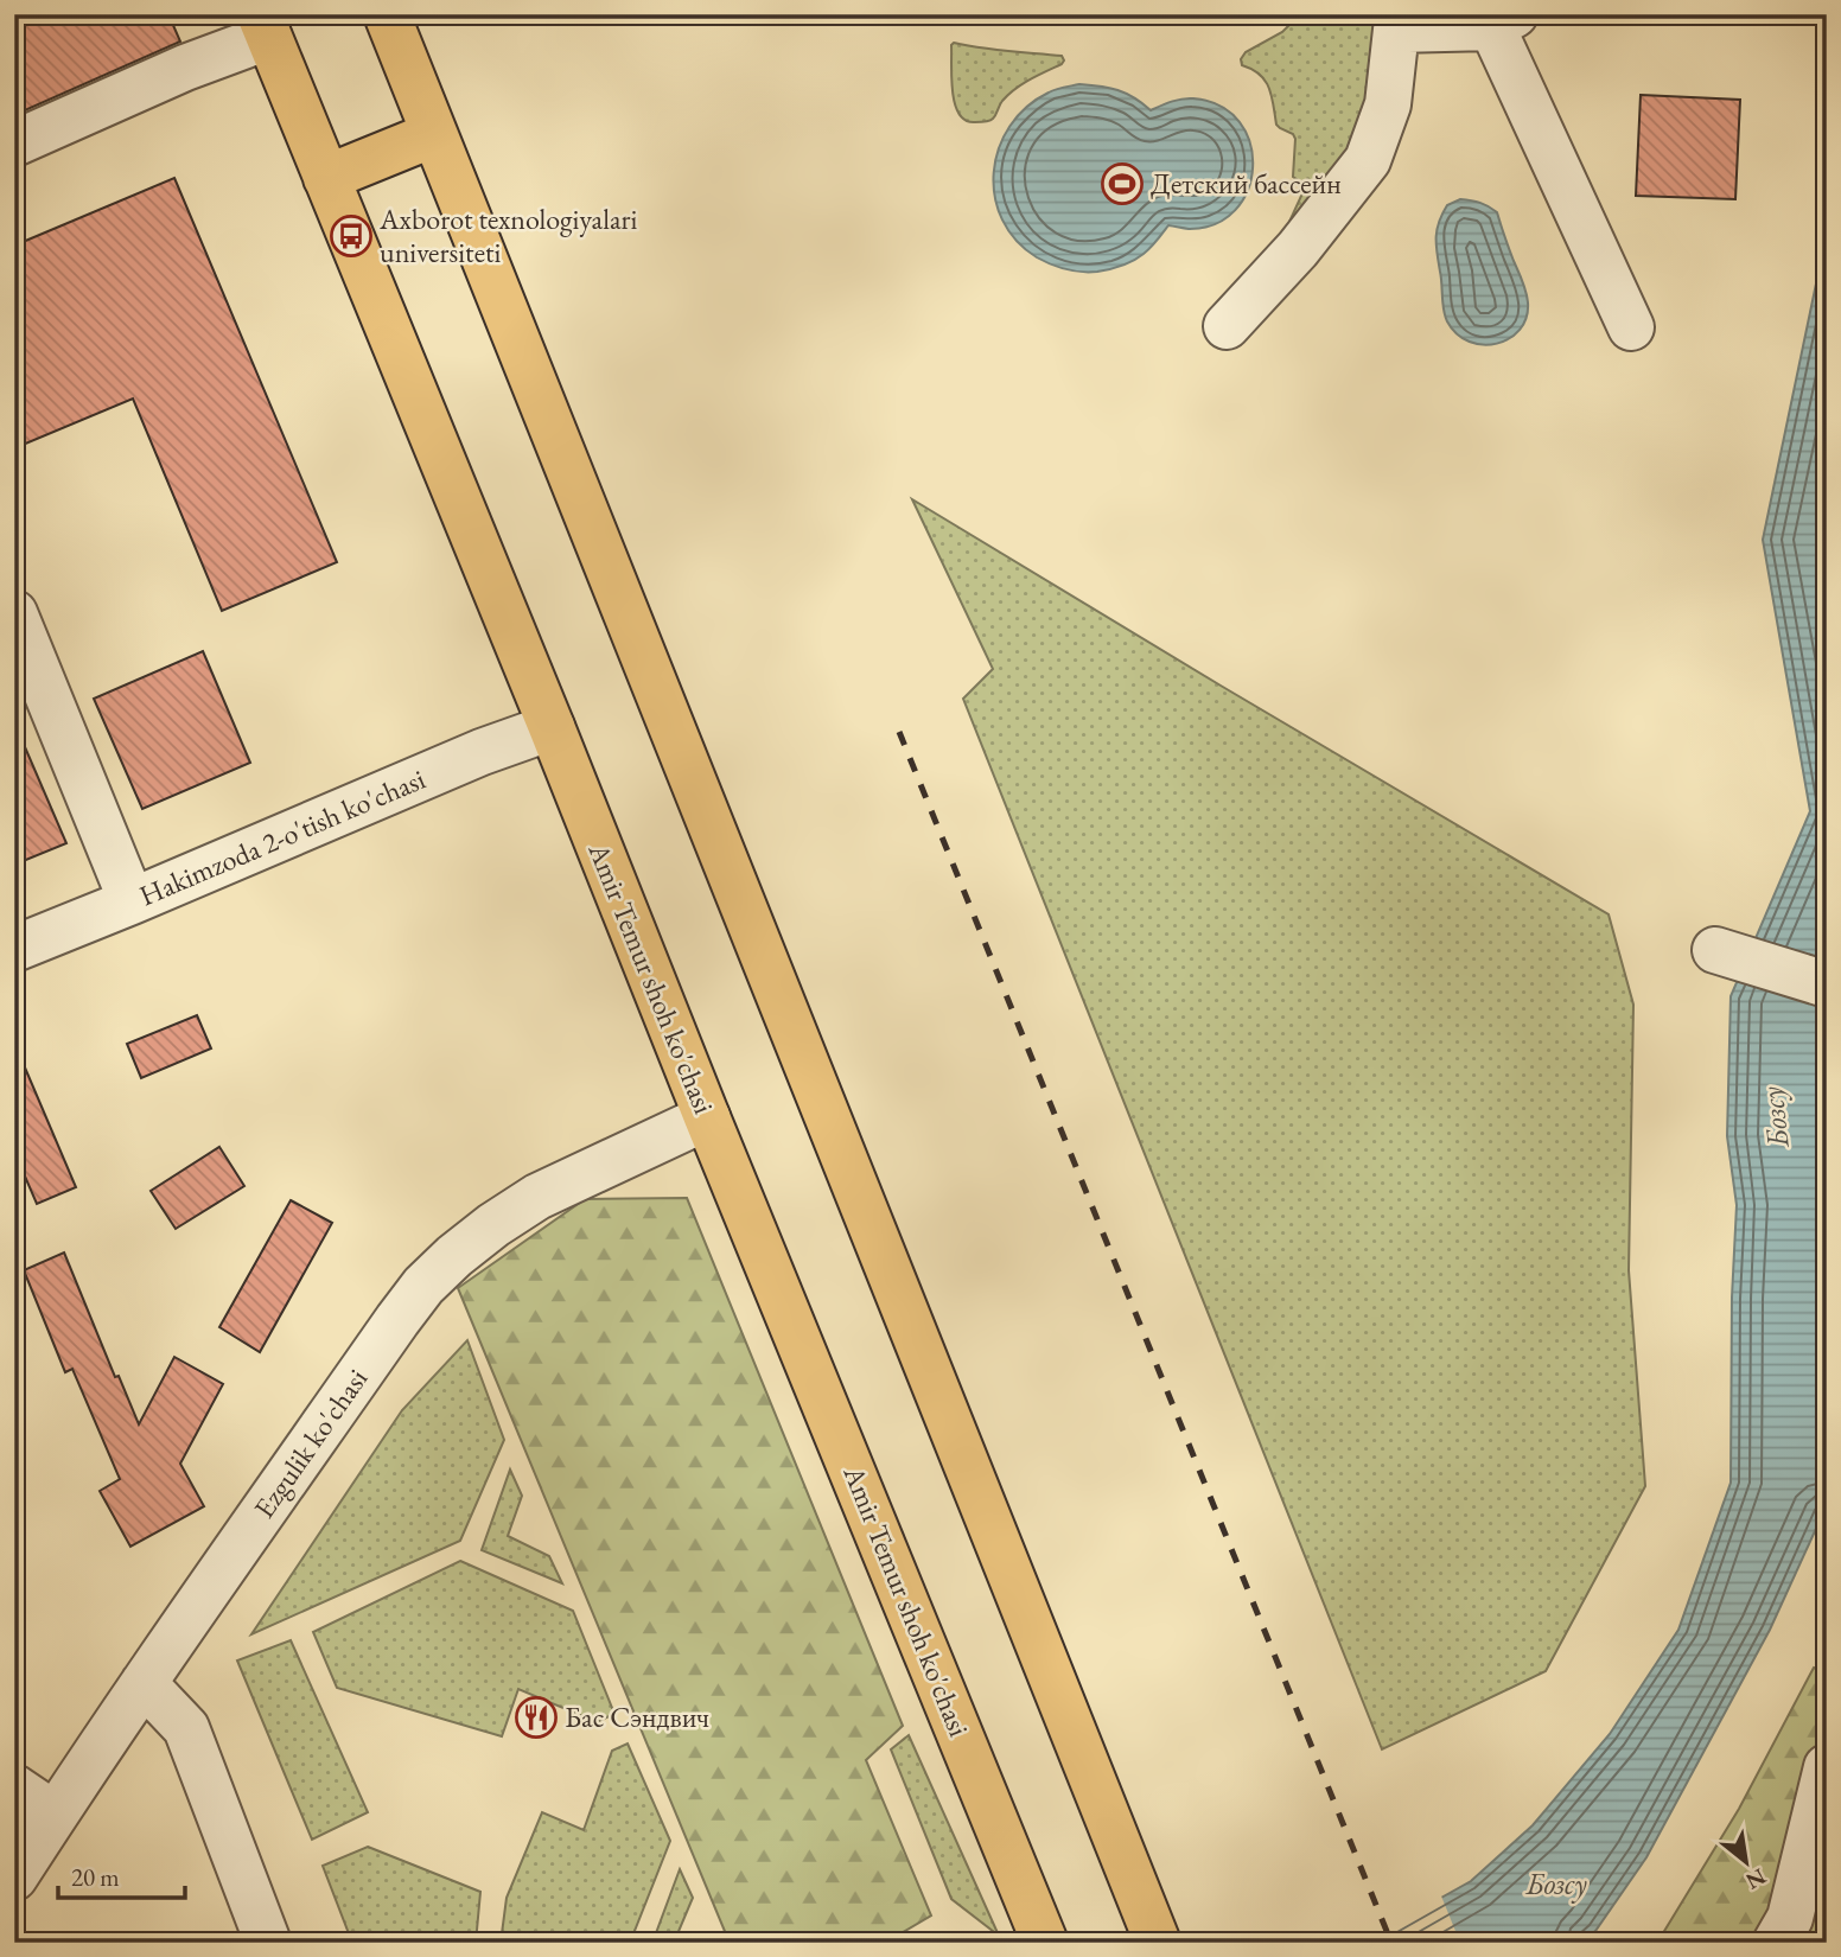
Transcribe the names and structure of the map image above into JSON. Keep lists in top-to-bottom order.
{
  "streets": {
    "main road": ["Amir Temur shoh ko'chasi"],
    "street": ["Hakimzoda 2-o'tish ko'chasi", "Ezgulik ko'chasi"]
  },
  "crossings": [
    ["Hakimzoda 2-o'tish ko'chasi", "Amir Temur shoh ko'chasi"],
    ["Amir Temur shoh ko'chasi", "Ezgulik ko'chasi"]
  ],
  "water": ["Бозсу"],
  "places": {
    "sports": ["Детский бассейн"],
    "bus stop": ["Axborot texnologiyalari universiteti"],
    "restaurant": ["Бас Сэндвич"]
  },
  "scale_bar": "20 m",
  "north": "bottom right"
}
